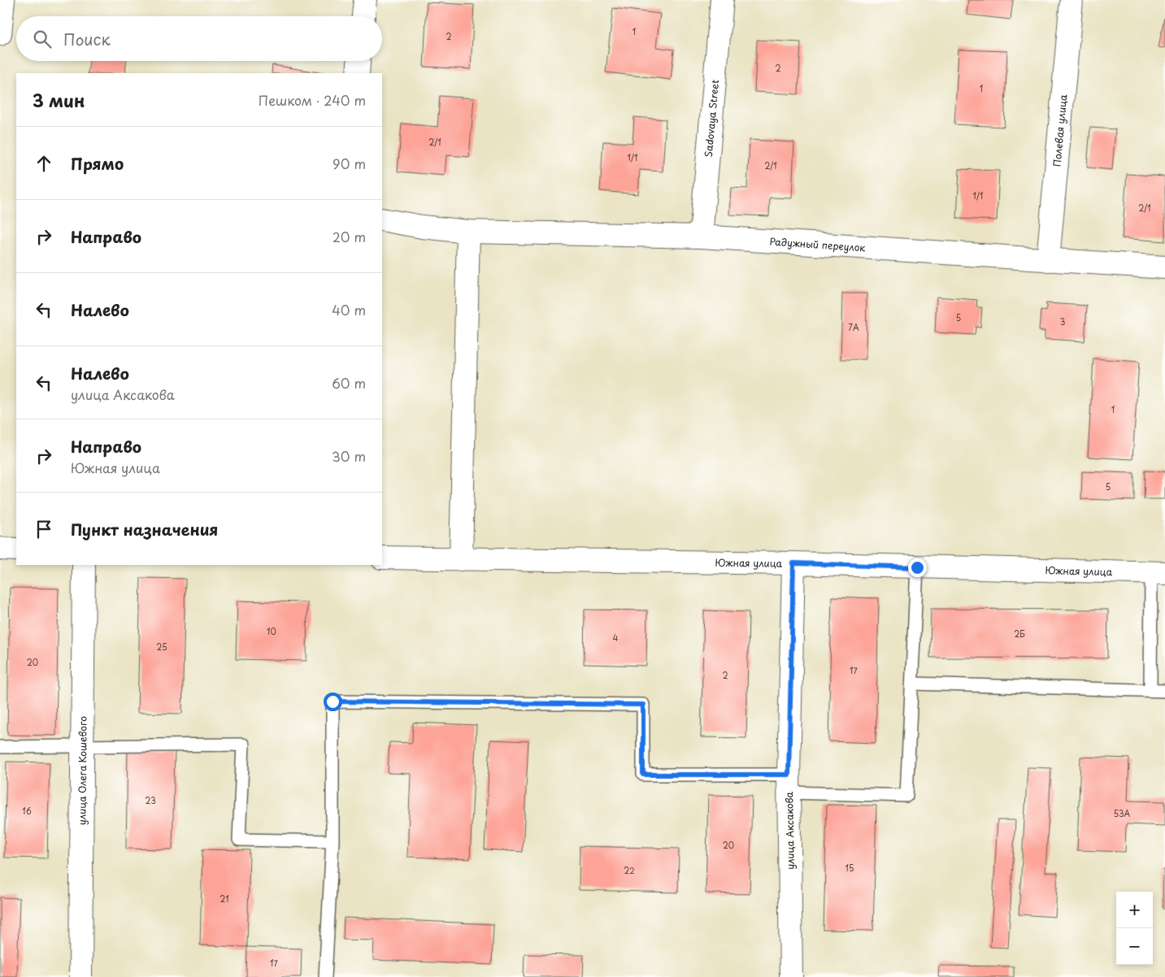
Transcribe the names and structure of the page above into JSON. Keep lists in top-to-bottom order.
{
  "streets": {
    "street": [
      "Sadovaya Street",
      "Полевая улица",
      "Радужный переулок",
      "Южная улица",
      "улица Олега Кошевого",
      "улица Аксакова"
    ]
  },
  "crossings": [
    ["Sadovaya Street", "Радужный переулок"],
    ["Полевая улица", "Радужный переулок"],
    ["Южная улица", "улица Аксакова"]
  ],
  "house_numbers": [
    "1",
    "2",
    "2",
    "1",
    "2/1",
    "1/1",
    "2/1",
    "1/1",
    "2/1",
    "5",
    "3",
    "7А",
    "1",
    "5",
    "10",
    "2Б",
    "4",
    "25",
    "20",
    "17",
    "2",
    "23",
    "16",
    "53А",
    "20",
    "15",
    "22",
    "21",
    "17"
  ],
  "page": {
    "search": "Поиск",
    "heading": ["3 мин", "Пешком · 240 m"],
    "list": [
      ["Прямо", "90 m"],
      ["Направо", "20 m"],
      ["Налево", "40 m"],
      ["Налево", "улица Аксакова", "60 m"],
      ["Направо", "Южная улица", "30 m"],
      "Пункт назначения"
    ],
    "map_buttons": ["+", "−"]
  }
}
